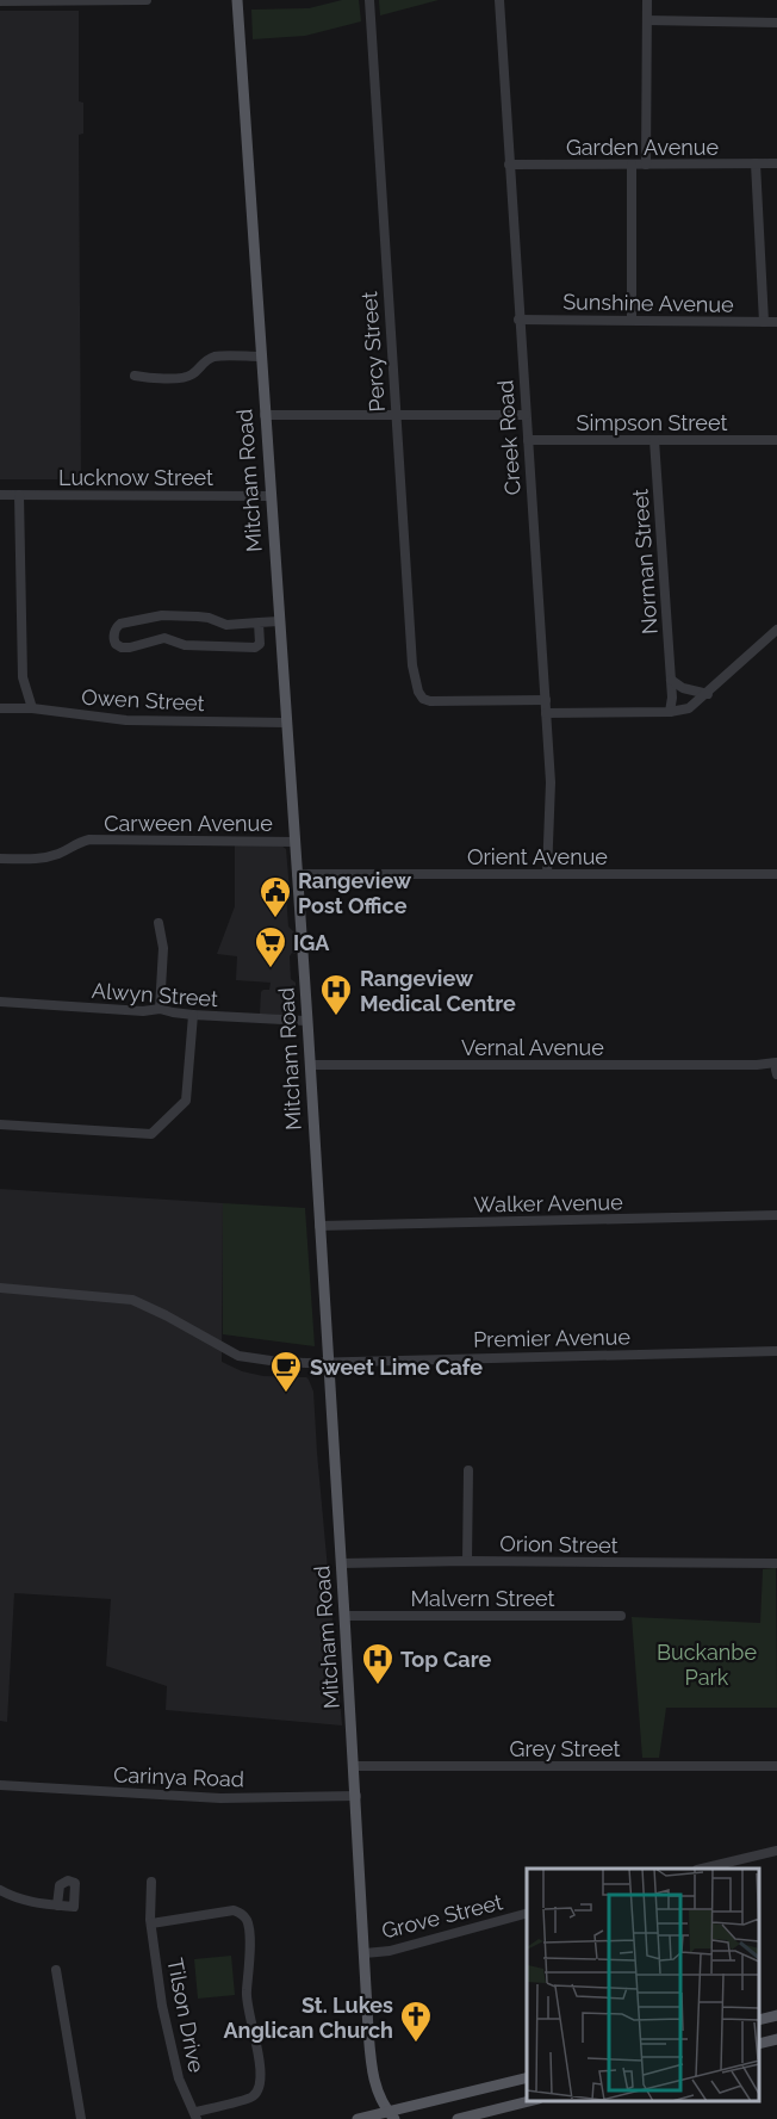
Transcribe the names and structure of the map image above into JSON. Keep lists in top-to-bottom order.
{
  "streets": {
    "main road": ["Mitcham Road"],
    "street": [
      "Garden Avenue",
      "Sunshine Avenue",
      "Percy Street",
      "Simpson Street",
      "Creek Road",
      "Lucknow Street",
      "Norman Street",
      "Owen Street",
      "Carween Avenue",
      "Orient Avenue",
      "Alwyn Street",
      "Vernal Avenue",
      "Walker Avenue",
      "Premier Avenue",
      "Orion Street",
      "Malvern Street",
      "Grey Street",
      "Carinya Road",
      "Grove Street",
      "Tilson Drive"
    ]
  },
  "crossings": [
    ["Garden Avenue", "Creek Road"],
    ["Sunshine Avenue", "Creek Road"],
    ["Percy Street", "Creek Road"],
    ["Simpson Street", "Creek Road"],
    ["Simpson Street", "Norman Street"],
    ["Creek Road", "Orient Avenue"],
    ["Lucknow Street", "Mitcham Road"],
    ["Mitcham Road", "Owen Street"],
    ["Mitcham Road", "Carween Avenue"],
    ["Mitcham Road", "Orient Avenue"],
    ["Mitcham Road", "Alwyn Street"],
    ["Mitcham Road", "Vernal Avenue"],
    ["Mitcham Road", "Walker Avenue"],
    ["Mitcham Road", "Premier Avenue"],
    ["Mitcham Road", "Orion Street"],
    ["Mitcham Road", "Malvern Street"],
    ["Mitcham Road", "Grey Street"],
    ["Mitcham Road", "Carinya Road"],
    ["Mitcham Road", "Grove Street"]
  ],
  "parks": ["Buckanbe Park"],
  "places": {
    "public building": ["Rangeview Post Office"],
    "supermarket": ["IGA"],
    "hospital": ["Rangeview Medical Centre", "Top Care"],
    "cafe": ["Sweet Lime Cafe"],
    "church": ["St. Lukes Anglican Church"]
  }
}
